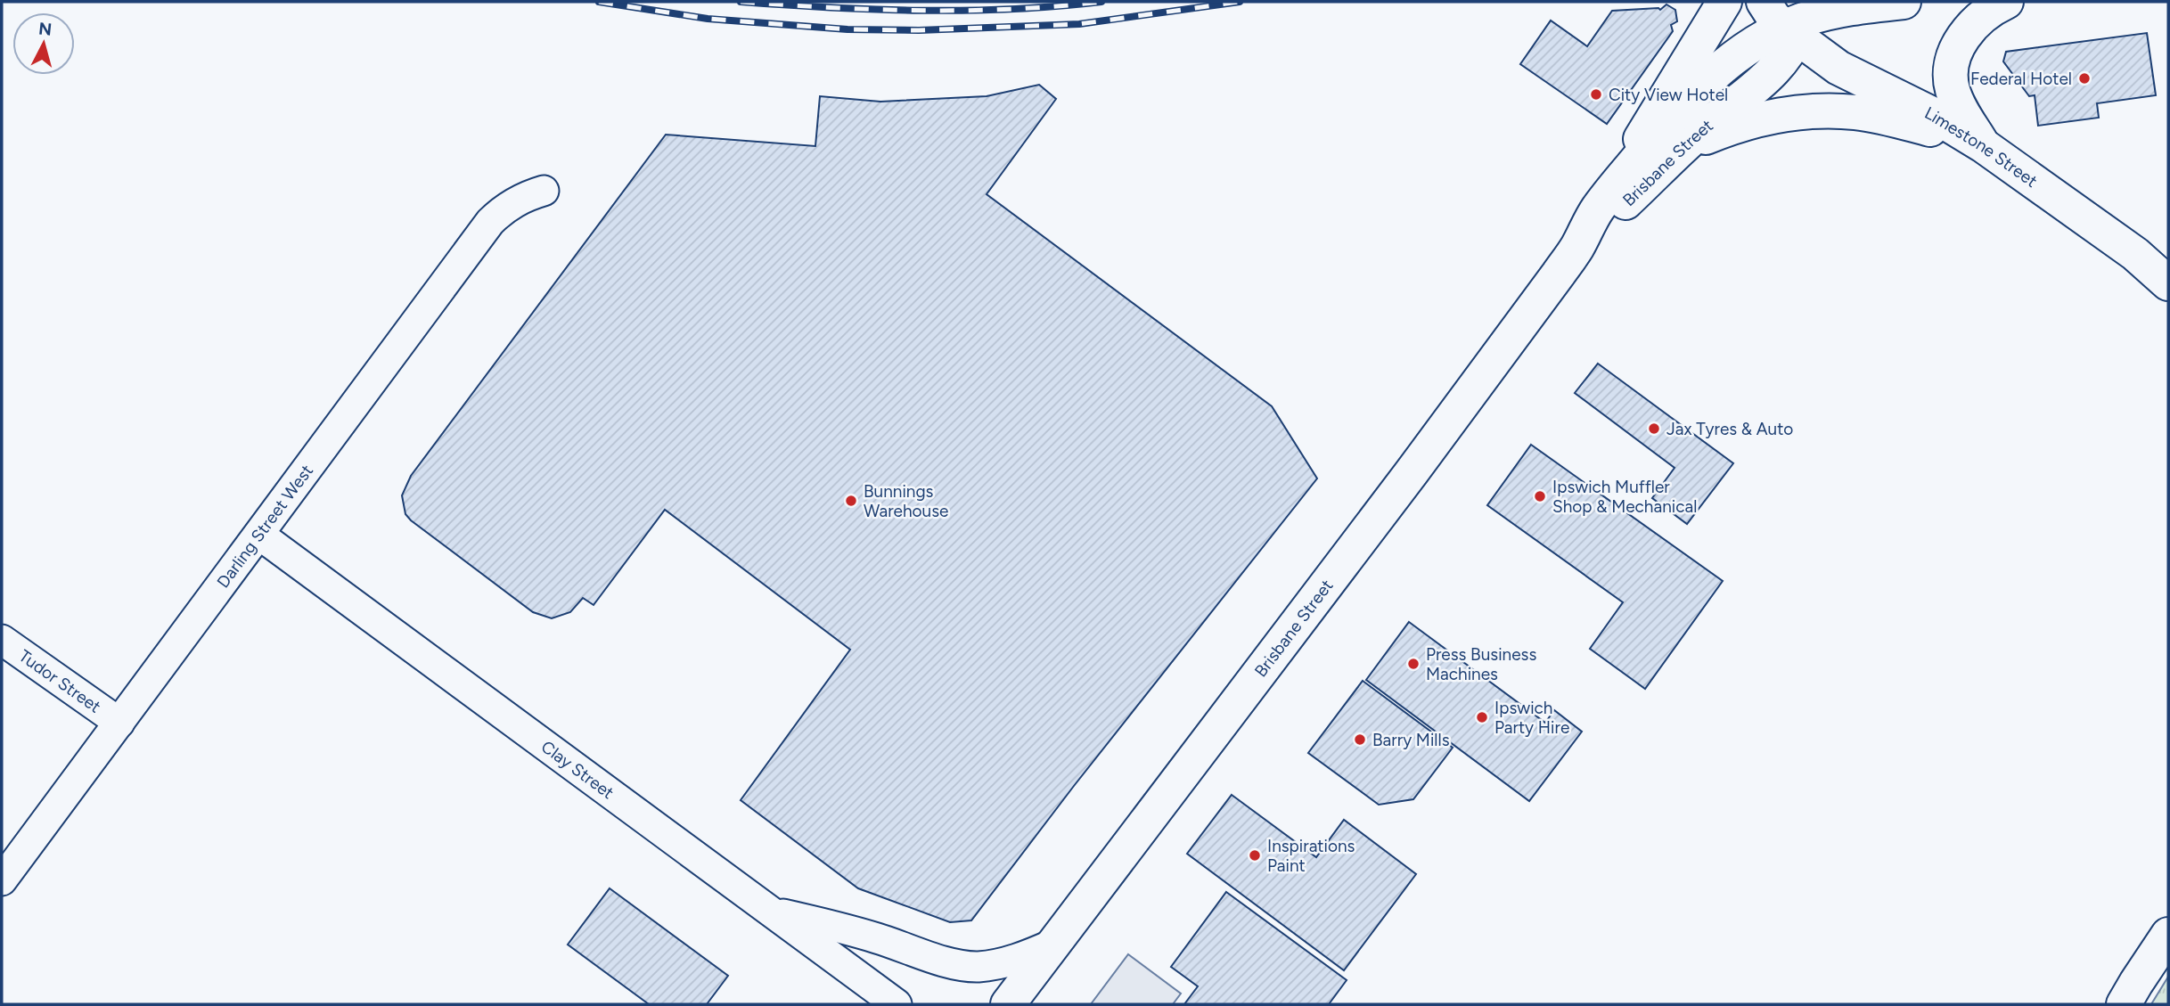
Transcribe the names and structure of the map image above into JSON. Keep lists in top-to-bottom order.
{
  "streets": {
    "main road": ["Limestone Street", "Brisbane Street"],
    "street": ["Darling Street West", "Tudor Street", "Clay Street"]
  },
  "crossings": [
    ["Limestone Street", "Brisbane Street"],
    ["Darling Street West", "Tudor Street"],
    ["Darling Street West", "Clay Street"]
  ],
  "places": [
    "Federal Hotel",
    "City View Hotel",
    "Jax Tyres & Auto",
    "Ipswich Muffler Shop & Mechanical",
    "Bunnings Warehouse",
    "Press Business Machines",
    "Ipswich Party Hire",
    "Barry Mills",
    "Inspirations Paint"
  ],
  "north": "top"
}
